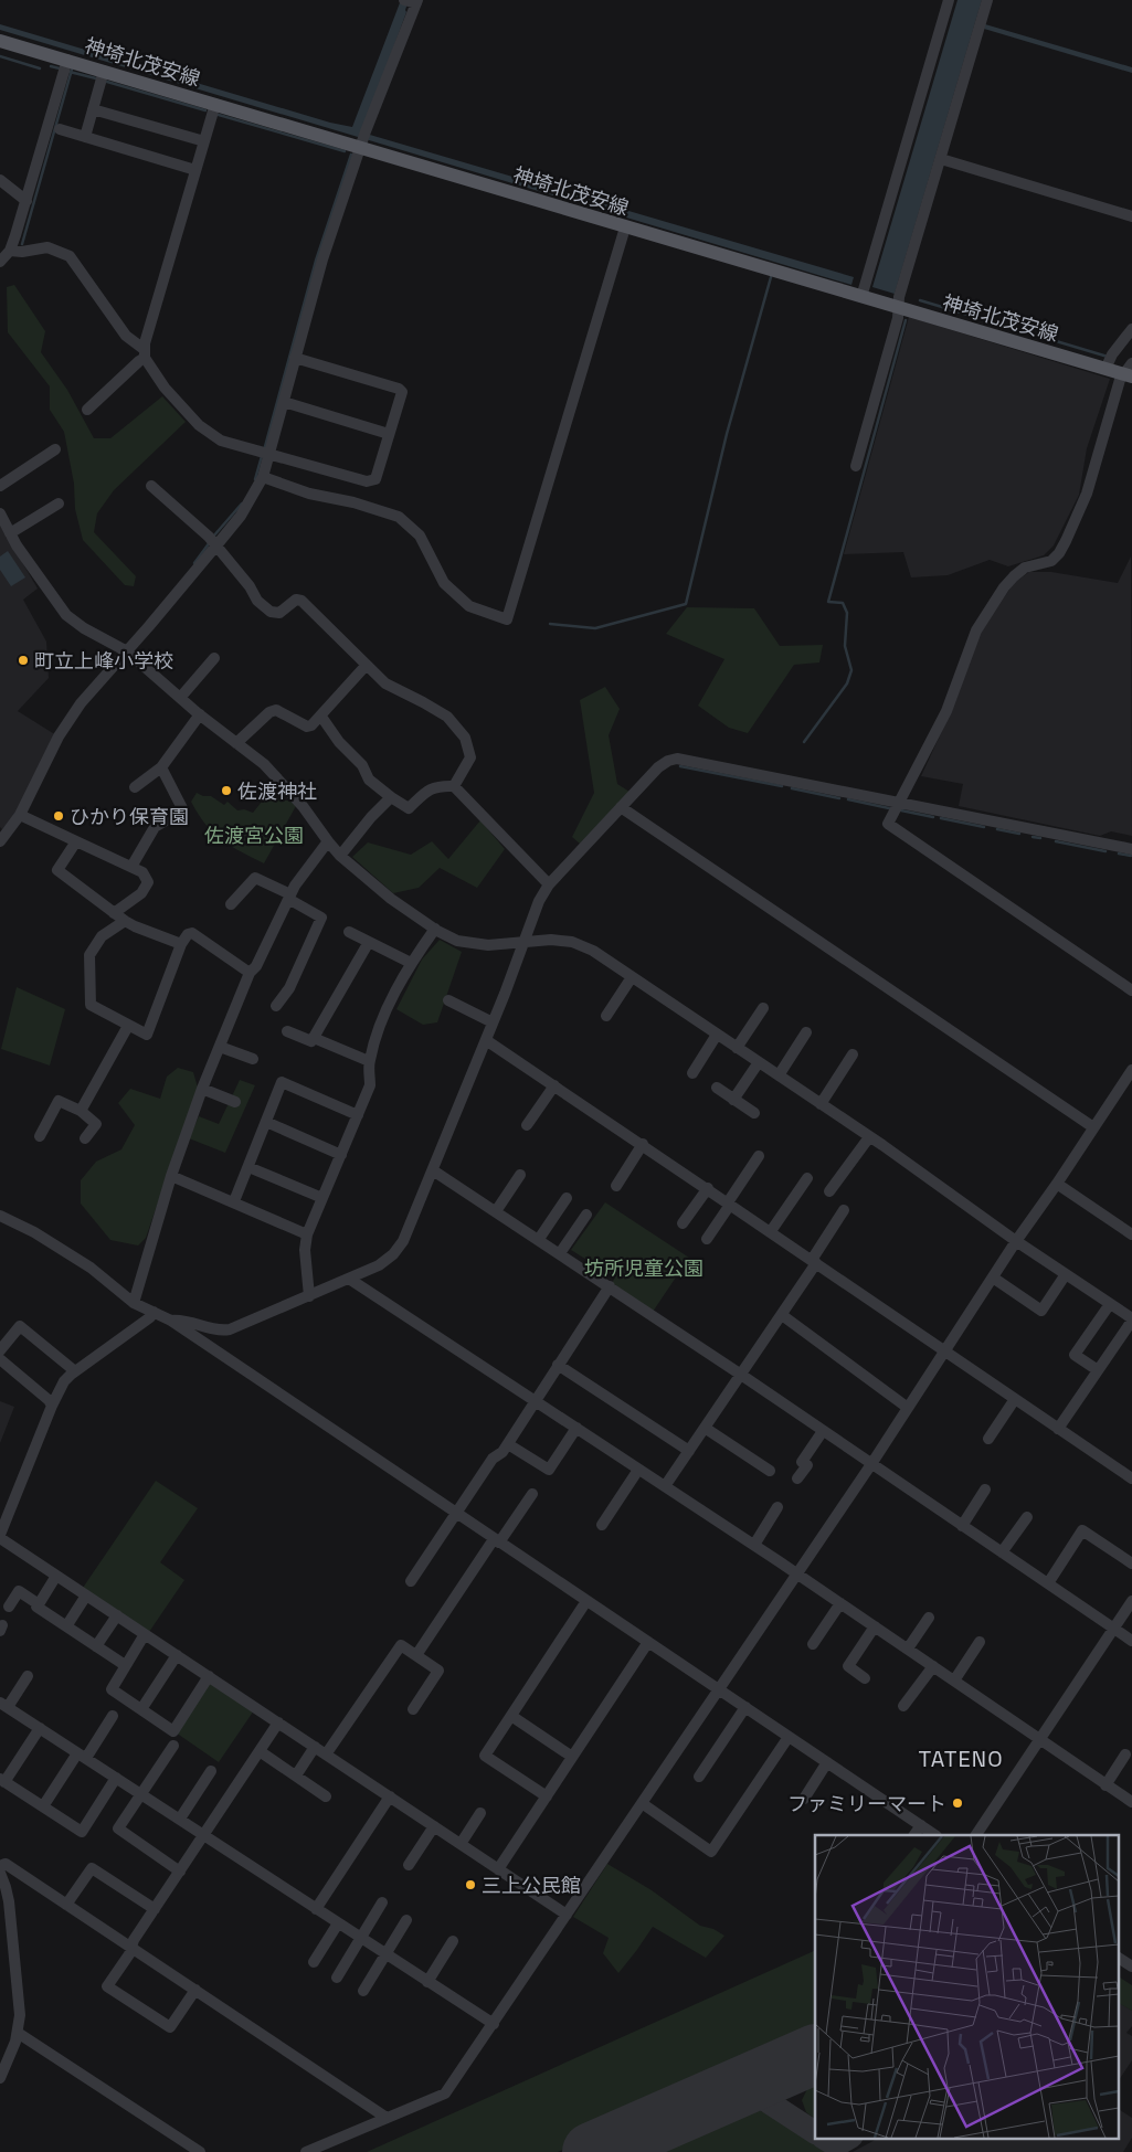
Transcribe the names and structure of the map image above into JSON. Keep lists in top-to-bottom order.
{
  "streets": {
    "main road": ["神埼北茂安線"]
  },
  "districts": ["TATENO"],
  "parks": ["佐渡宮公園", "坊所児童公園"],
  "places": [
    "町立上峰小学校",
    "佐渡神社",
    "ひかり保育園",
    "ファミリーマート",
    "三上公民館"
  ]
}
